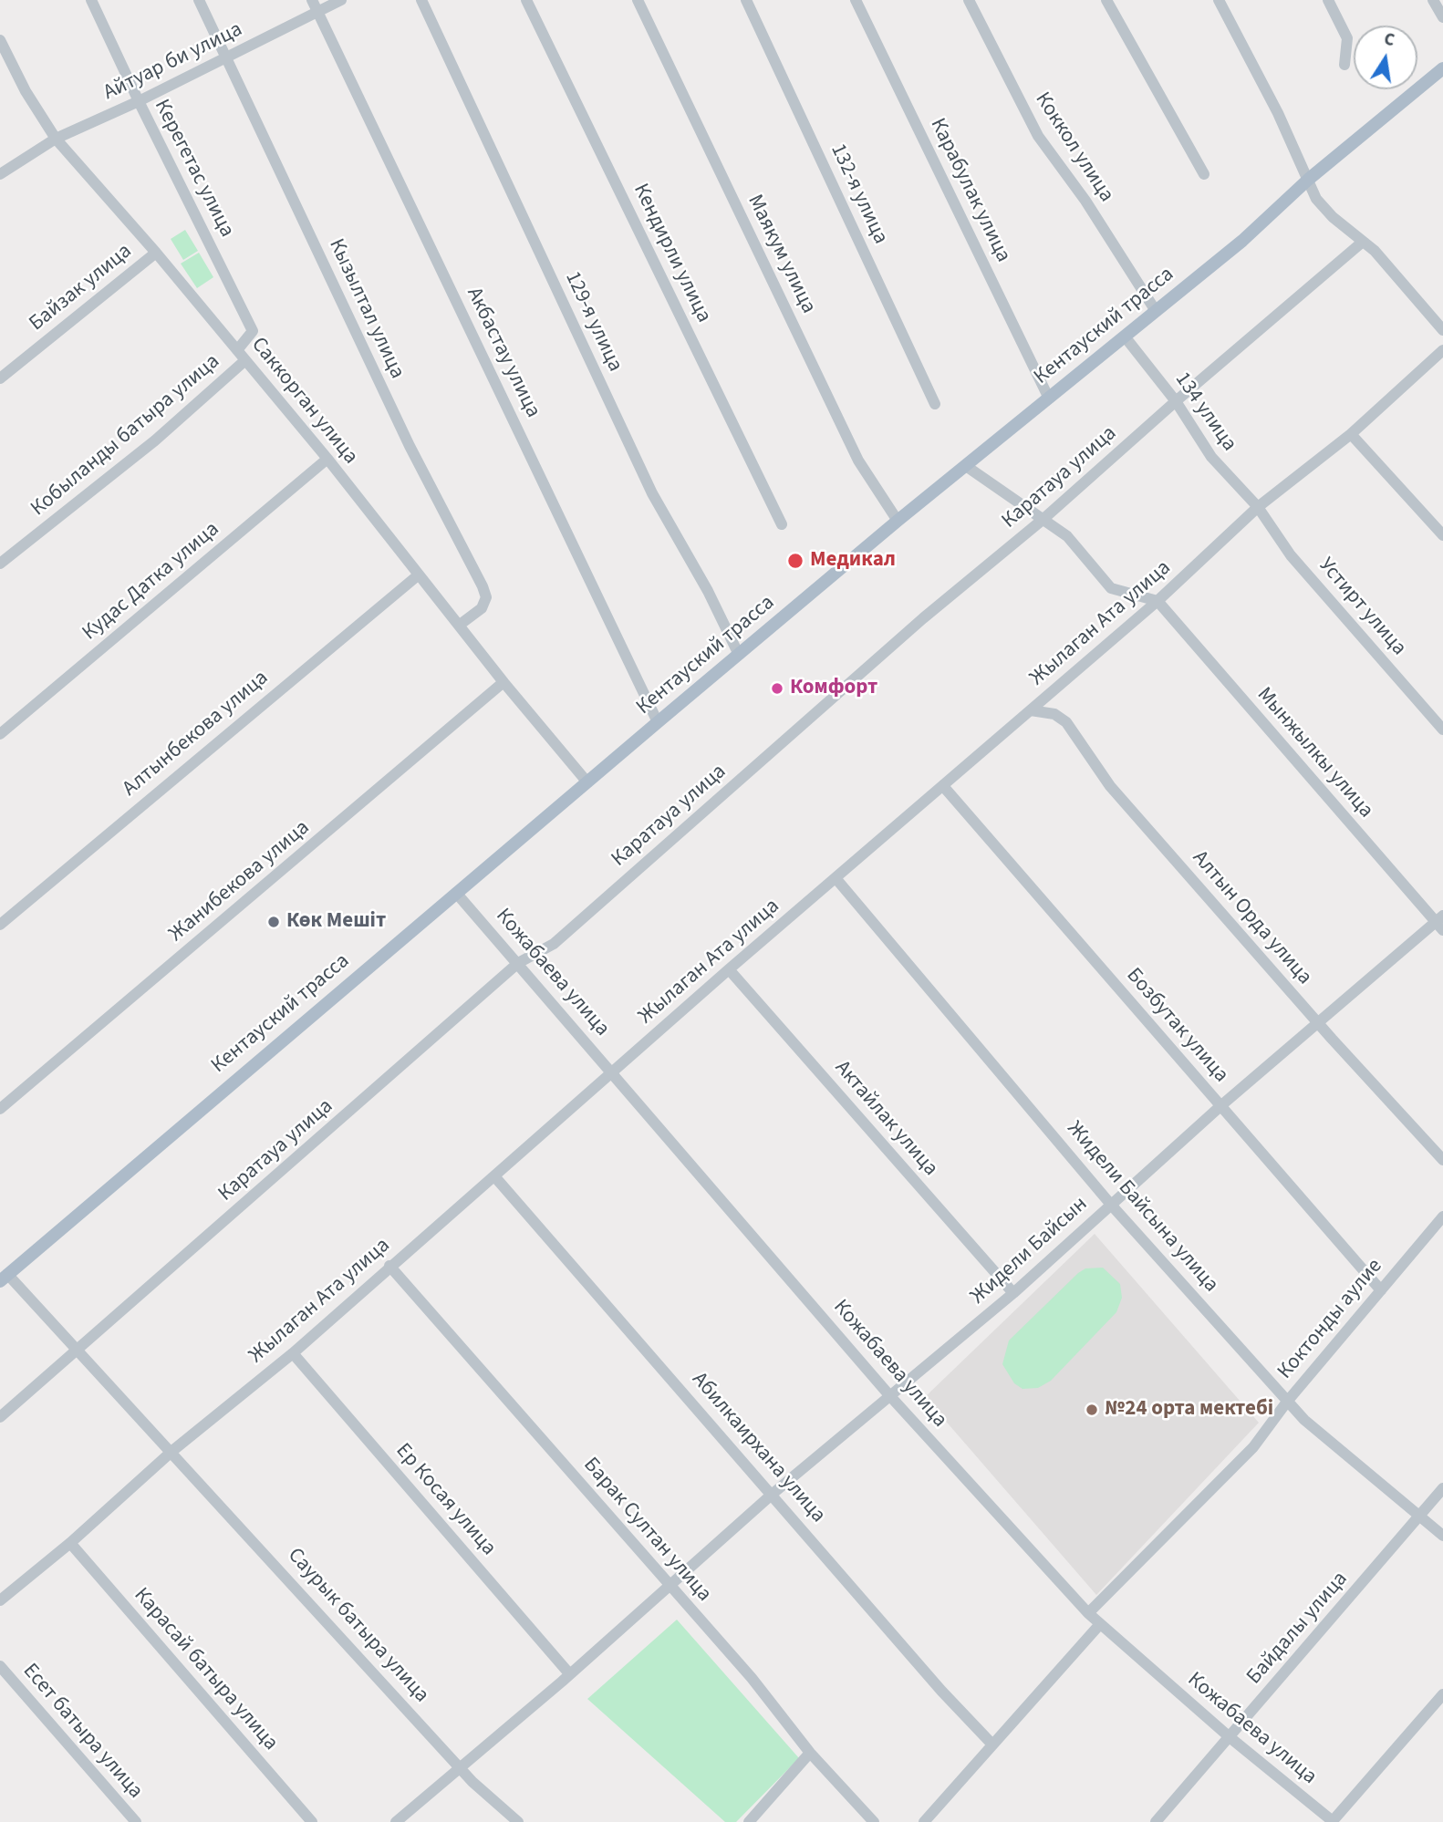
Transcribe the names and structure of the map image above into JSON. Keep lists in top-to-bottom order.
{
  "streets": {
    "main road": ["Кентауский трасса"],
    "street": [
      "Айтуар би улица",
      "Коккол улица",
      "Керегетас улица",
      "Карабулак улица",
      "132-я улица",
      "Кендирли улица",
      "Маякум улица",
      "Байзак улица",
      "Кызылтал улица",
      "129-я улица",
      "Акбастау улица",
      "Саккорган улица",
      "134 улица",
      "Кобыланды батыра улица",
      "Каратауа улица",
      "Кудас Датка улица",
      "Устирт улица",
      "Жылаган Ата улица",
      "Алтынбекова улица",
      "Мынжылкы улица",
      "Жанибекова улица",
      "Алтын Орда улица",
      "Кожабаева улица",
      "Бозбутак улица",
      "Актайлак улица",
      "Жидели Байсына улица",
      "Жидели Байсын",
      "Коктонды аулие",
      "Абилкаирхана улица",
      "Ер Косая улица",
      "Барак Султан улица",
      "Саурык батыра улица",
      "Байдалы улица",
      "Карасай батыра улица",
      "Есет батыра улица"
    ]
  },
  "crossings": [
    ["Айтуар би улица", "Керегетас улица"],
    ["Айтуар би улица", "Кызылтал улица"],
    ["Айтуар би улица", "Акбастау улица"],
    ["Айтуар би улица", "Саккорган улица"],
    ["Коккол улица", "Кентауский трасса"],
    ["Керегетас улица", "Саккорган улица"],
    ["Карабулак улица", "Кентауский трасса"],
    ["Маякум улица", "Кентауский трасса"],
    ["Байзак улица", "Саккорган улица"],
    ["Кызылтал улица", "Саккорган улица"],
    ["129-я улица", "Кентауский трасса"],
    ["Кентауский трасса", "Акбастау улица"],
    ["Кентауский трасса", "Саккорган улица"],
    ["Кентауский трасса", "134 улица"],
    ["Кентауский трасса", "Кожабаева улица"],
    ["Кентауский трасса", "Саурык батыра улица"],
    ["Саккорган улица", "Кобыланды батыра улица"],
    ["Саккорган улица", "Кудас Датка улица"],
    ["Саккорган улица", "Алтынбекова улица"],
    ["Саккорган улица", "Жанибекова улица"],
    ["134 улица", "Каратауа улица"],
    ["134 улица", "Устирт улица"],
    ["134 улица", "Жылаган Ата улица"],
    ["Каратауа улица", "Кожабаева улица"],
    ["Каратауа улица", "Саурык батыра улица"],
    ["Устирт улица", "Жылаган Ата улица"],
    ["Жылаган Ата улица", "Мынжылкы улица"],
    ["Жылаган Ата улица", "Алтын Орда улица"],
    ["Жылаган Ата улица", "Кожабаева улица"],
    ["Жылаган Ата улица", "Бозбутак улица"],
    ["Жылаган Ата улица", "Актайлак улица"],
    ["Жылаган Ата улица", "Жидели Байсына улица"],
    ["Жылаган Ата улица", "Абилкаирхана улица"],
    ["Жылаган Ата улица", "Ер Косая улица"],
    ["Жылаган Ата улица", "Барак Султан улица"],
    ["Жылаган Ата улица", "Саурык батыра улица"],
    ["Жылаган Ата улица", "Карасай батыра улица"],
    ["Мынжылкы улица", "Жидели Байсын"],
    ["Алтын Орда улица", "Жидели Байсын"],
    ["Кожабаева улица", "Жидели Байсын"],
    ["Кожабаева улица", "Коктонды аулие"],
    ["Кожабаева улица", "Байдалы улица"],
    ["Бозбутак улица", "Жидели Байсын"],
    ["Бозбутак улица", "Коктонды аулие"],
    ["Актайлак улица", "Жидели Байсын"],
    ["Жидели Байсына улица", "Жидели Байсын"],
    ["Жидели Байсына улица", "Коктонды аулие"],
    ["Жидели Байсына улица", "Байдалы улица"],
    ["Жидели Байсын", "Абилкаирхана улица"],
    ["Жидели Байсын", "Ер Косая улица"],
    ["Жидели Байсын", "Барак Султан улица"],
    ["Жидели Байсын", "Саурык батыра улица"]
  ],
  "places": [
    "Медикал",
    "Комфорт",
    "Көк Мешіт",
    "№24 орта мектебі"
  ],
  "north": "top"
}
